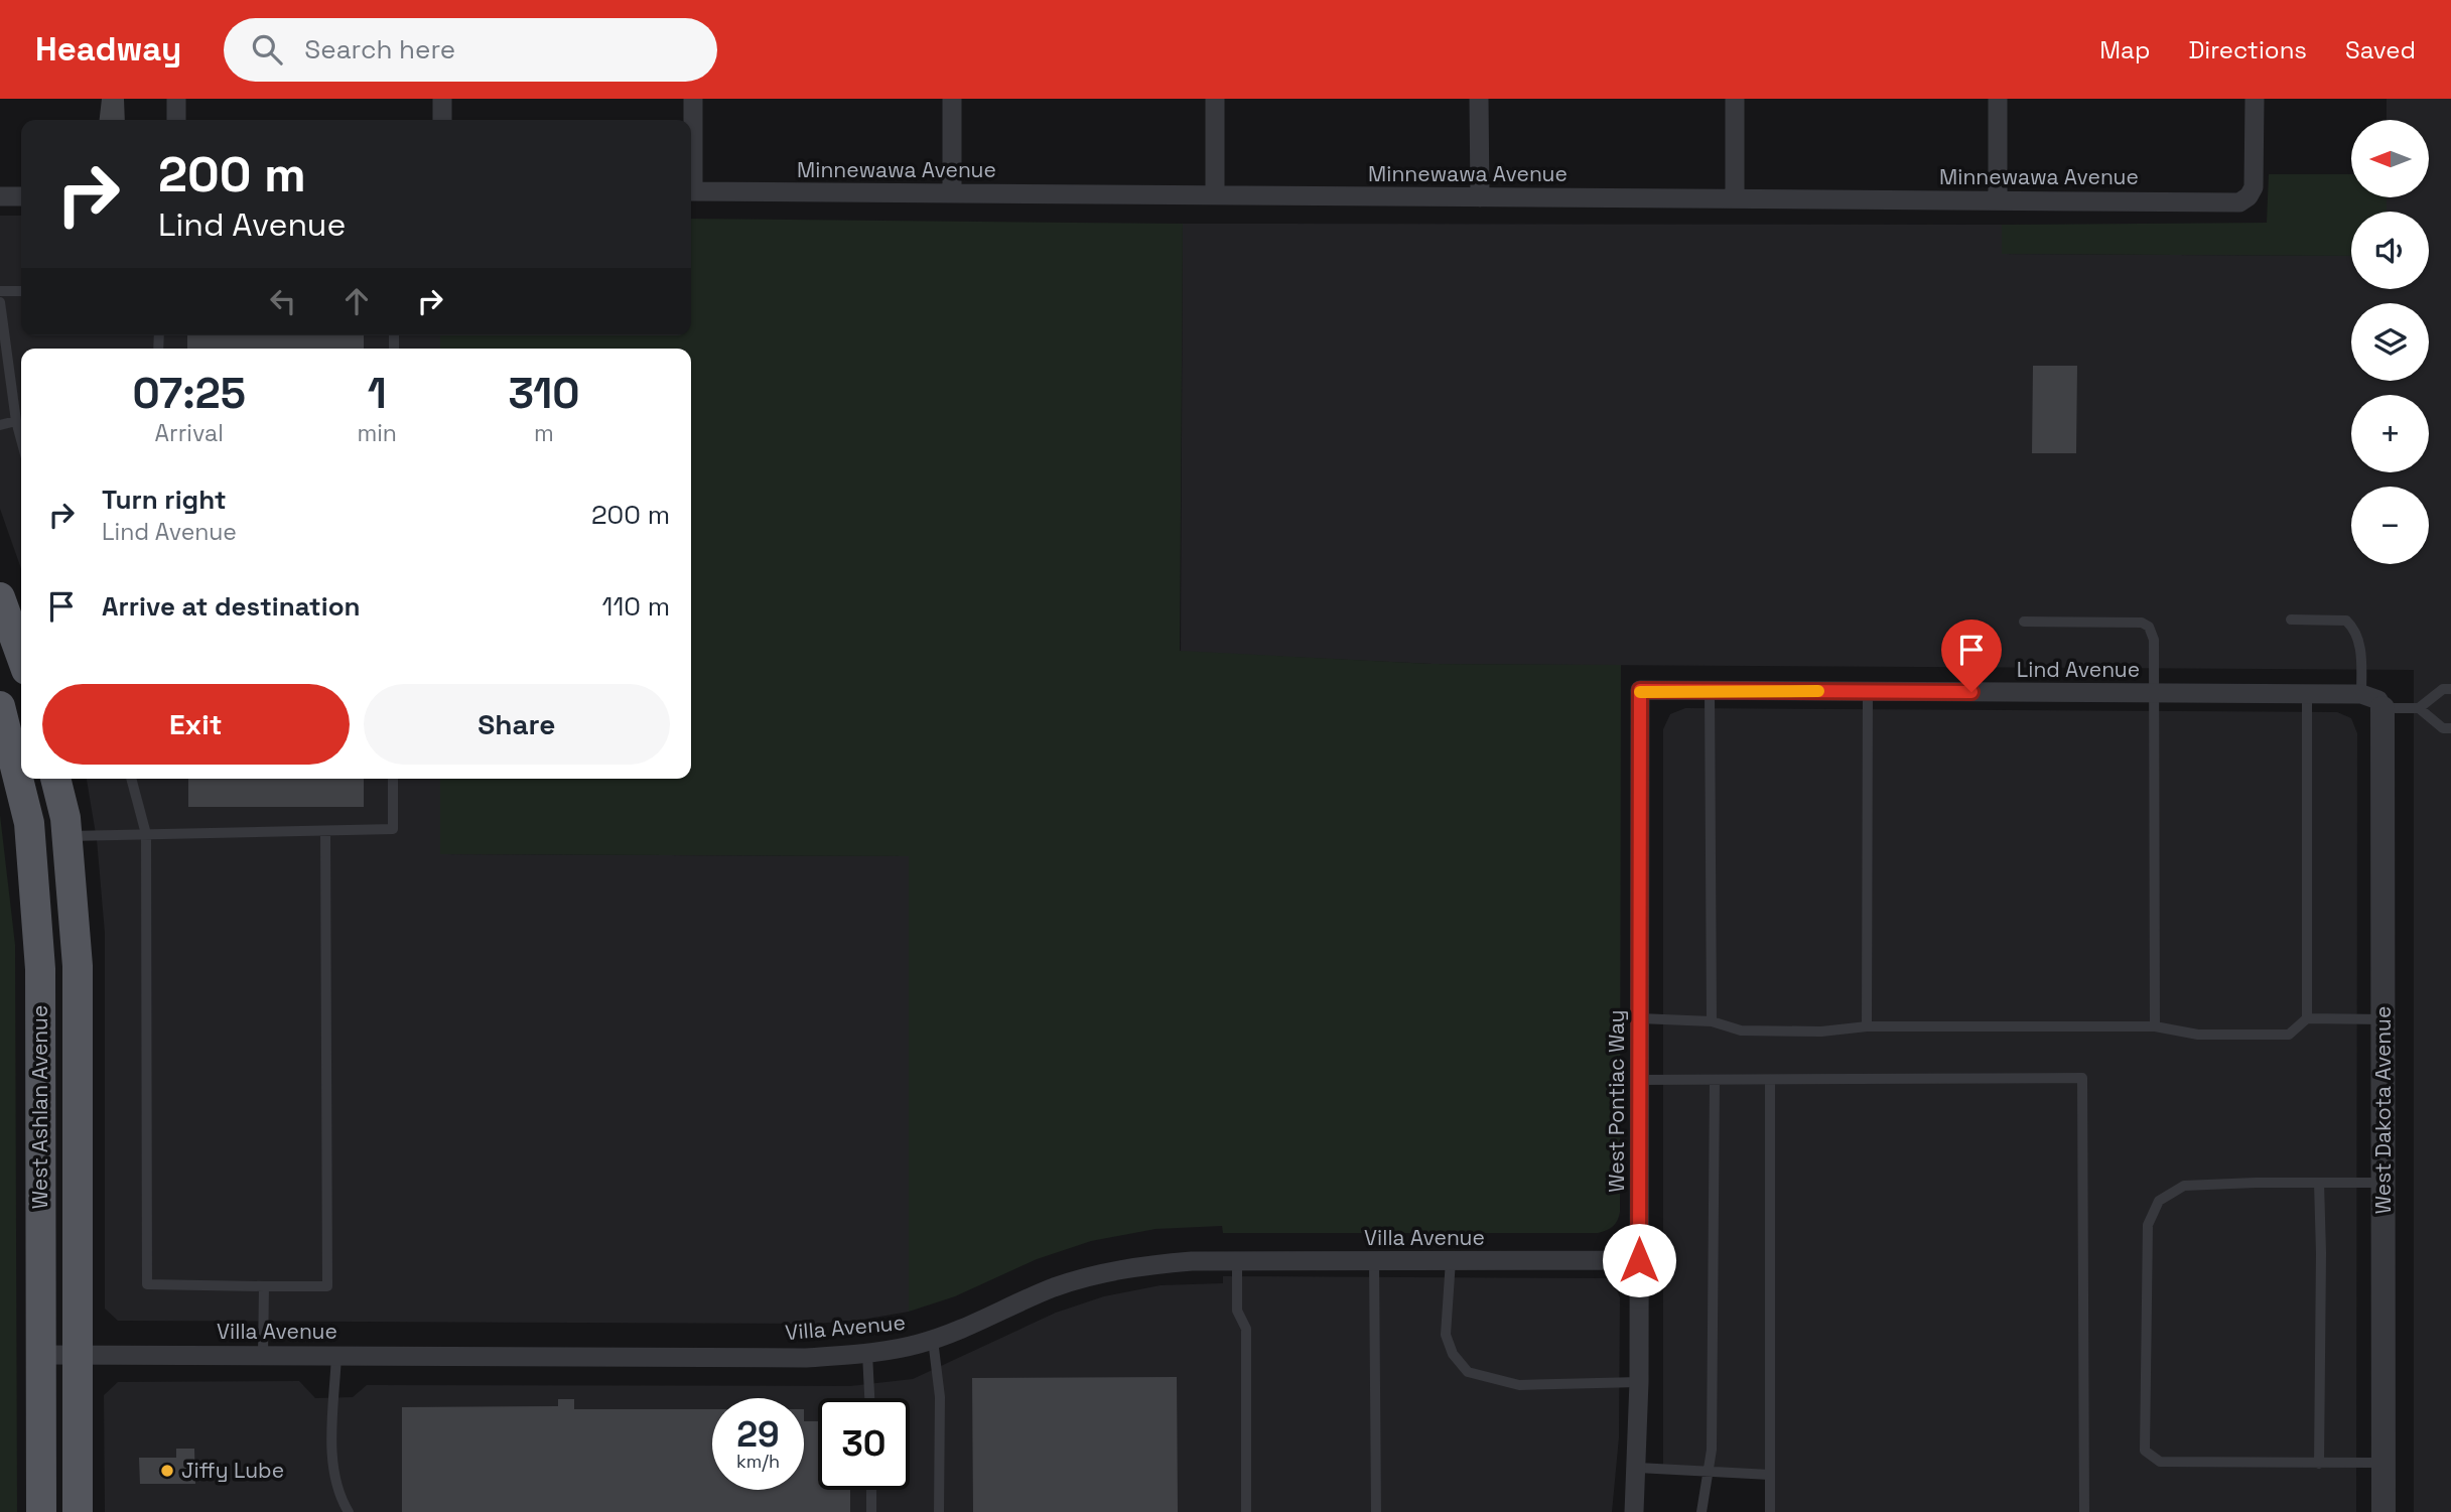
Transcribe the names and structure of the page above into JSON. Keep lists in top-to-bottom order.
{
  "streets": {
    "main road": ["West Ashlan Avenue"],
    "street": [
      "Minnewawa Avenue",
      "Lind Avenue",
      "West Pontiac Way",
      "West Dakota Avenue",
      "Villa Avenue"
    ]
  },
  "crossings": [
    ["Lind Avenue", "West Pontiac Way"],
    ["West Pontiac Way", "Villa Avenue"],
    ["West Ashlan Avenue", "Villa Avenue"]
  ],
  "places": ["Jiffy Lube"],
  "north": "left",
  "page": {
    "header": "Headway",
    "search": "Search here",
    "nav": ["Map", "Directions", "Saved"],
    "map_buttons": ["+", "−"],
    "turn": ["200 m", "Lind Avenue"],
    "eta": [
      "07:25",
      "Arrival",
      "1",
      "min",
      "310",
      "m"
    ],
    "list": [
      {
        "name": "Turn right",
        "note": "Lind Avenue",
        "value": "200 m"
      },
      {
        "name": "Arrive at destination",
        "value": "110 m"
      }
    ],
    "buttons": ["Exit", "Share"],
    "speed": "29 km/h",
    "limit": "30"
  }
}
